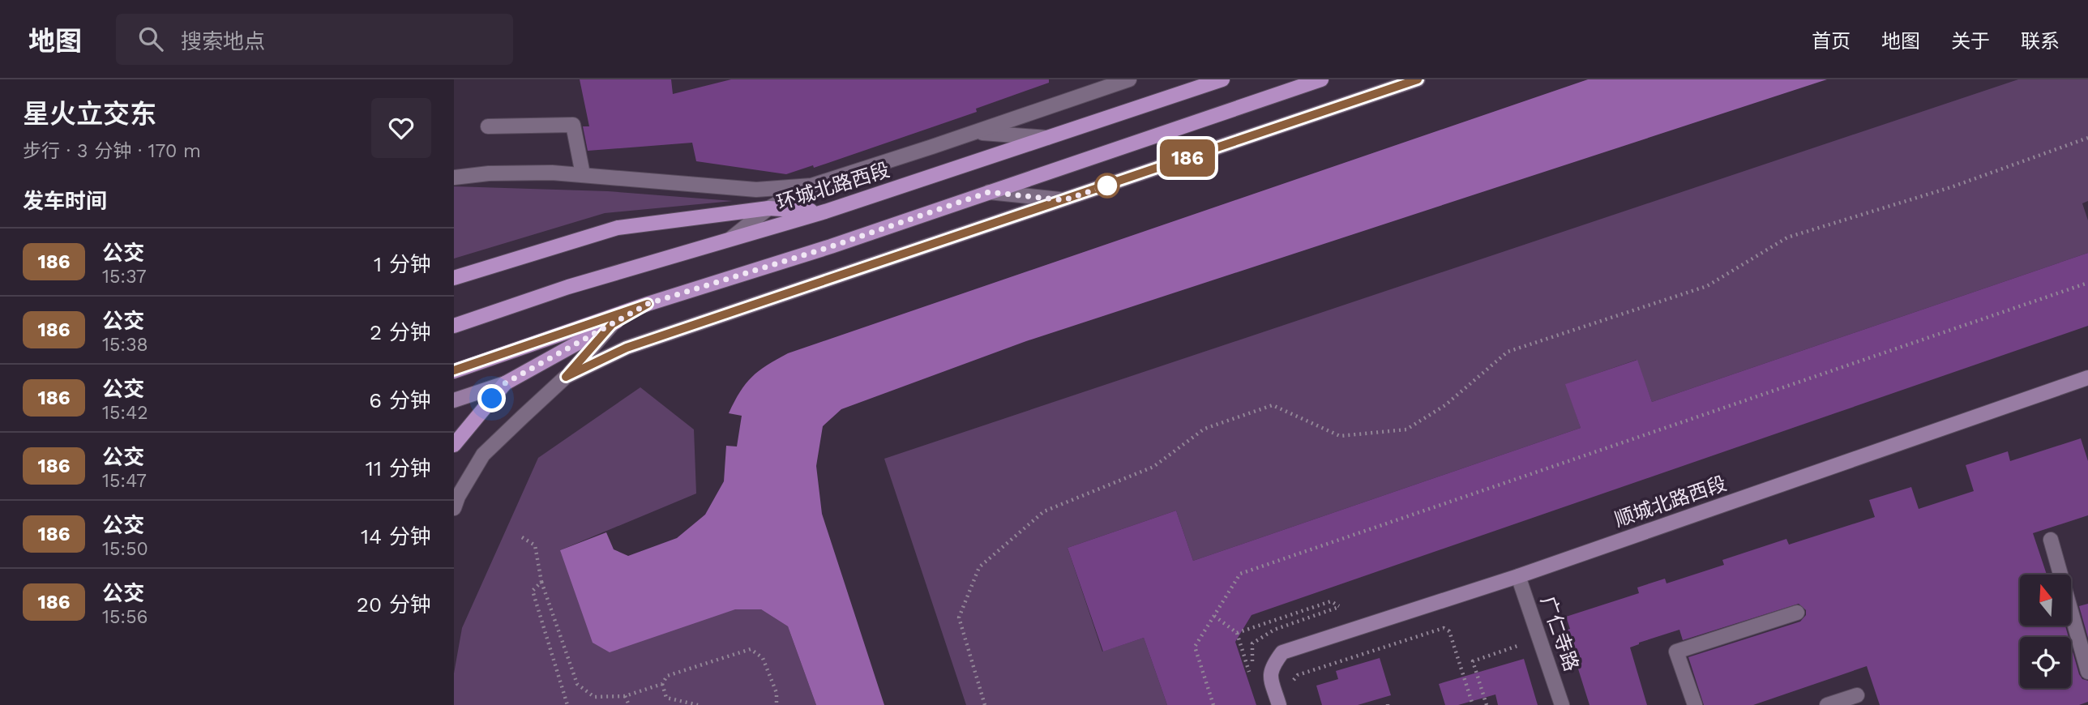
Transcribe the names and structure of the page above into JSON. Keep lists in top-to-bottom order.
{
  "streets": {
    "main road": ["环城北路西段"],
    "street": ["顺城北路西段", "广仁寺路"]
  },
  "crossings": [
    ["顺城北路西段", "广仁寺路"]
  ],
  "lines": ["bus line 186"],
  "north": "top",
  "page": {
    "header": "地图",
    "search": "搜索地点",
    "nav": [
      "首页",
      "地图",
      "关于",
      "联系"
    ],
    "heading": [
      ["星火立交东", "步行 · 3 分钟 · 170 m"],
      "发车时间"
    ],
    "on_map": "186",
    "list": [
      {
        "mark": "186",
        "name": "公交",
        "note": "15:37",
        "value": "1 分钟"
      },
      {
        "mark": "186",
        "name": "公交",
        "note": "15:38",
        "value": "2 分钟"
      },
      {
        "mark": "186",
        "name": "公交",
        "note": "15:42",
        "value": "6 分钟"
      },
      {
        "mark": "186",
        "name": "公交",
        "note": "15:47",
        "value": "11 分钟"
      },
      {
        "mark": "186",
        "name": "公交",
        "note": "15:50",
        "value": "14 分钟"
      },
      {
        "mark": "186",
        "name": "公交",
        "note": "15:56",
        "value": "20 分钟"
      }
    ]
  }
}
